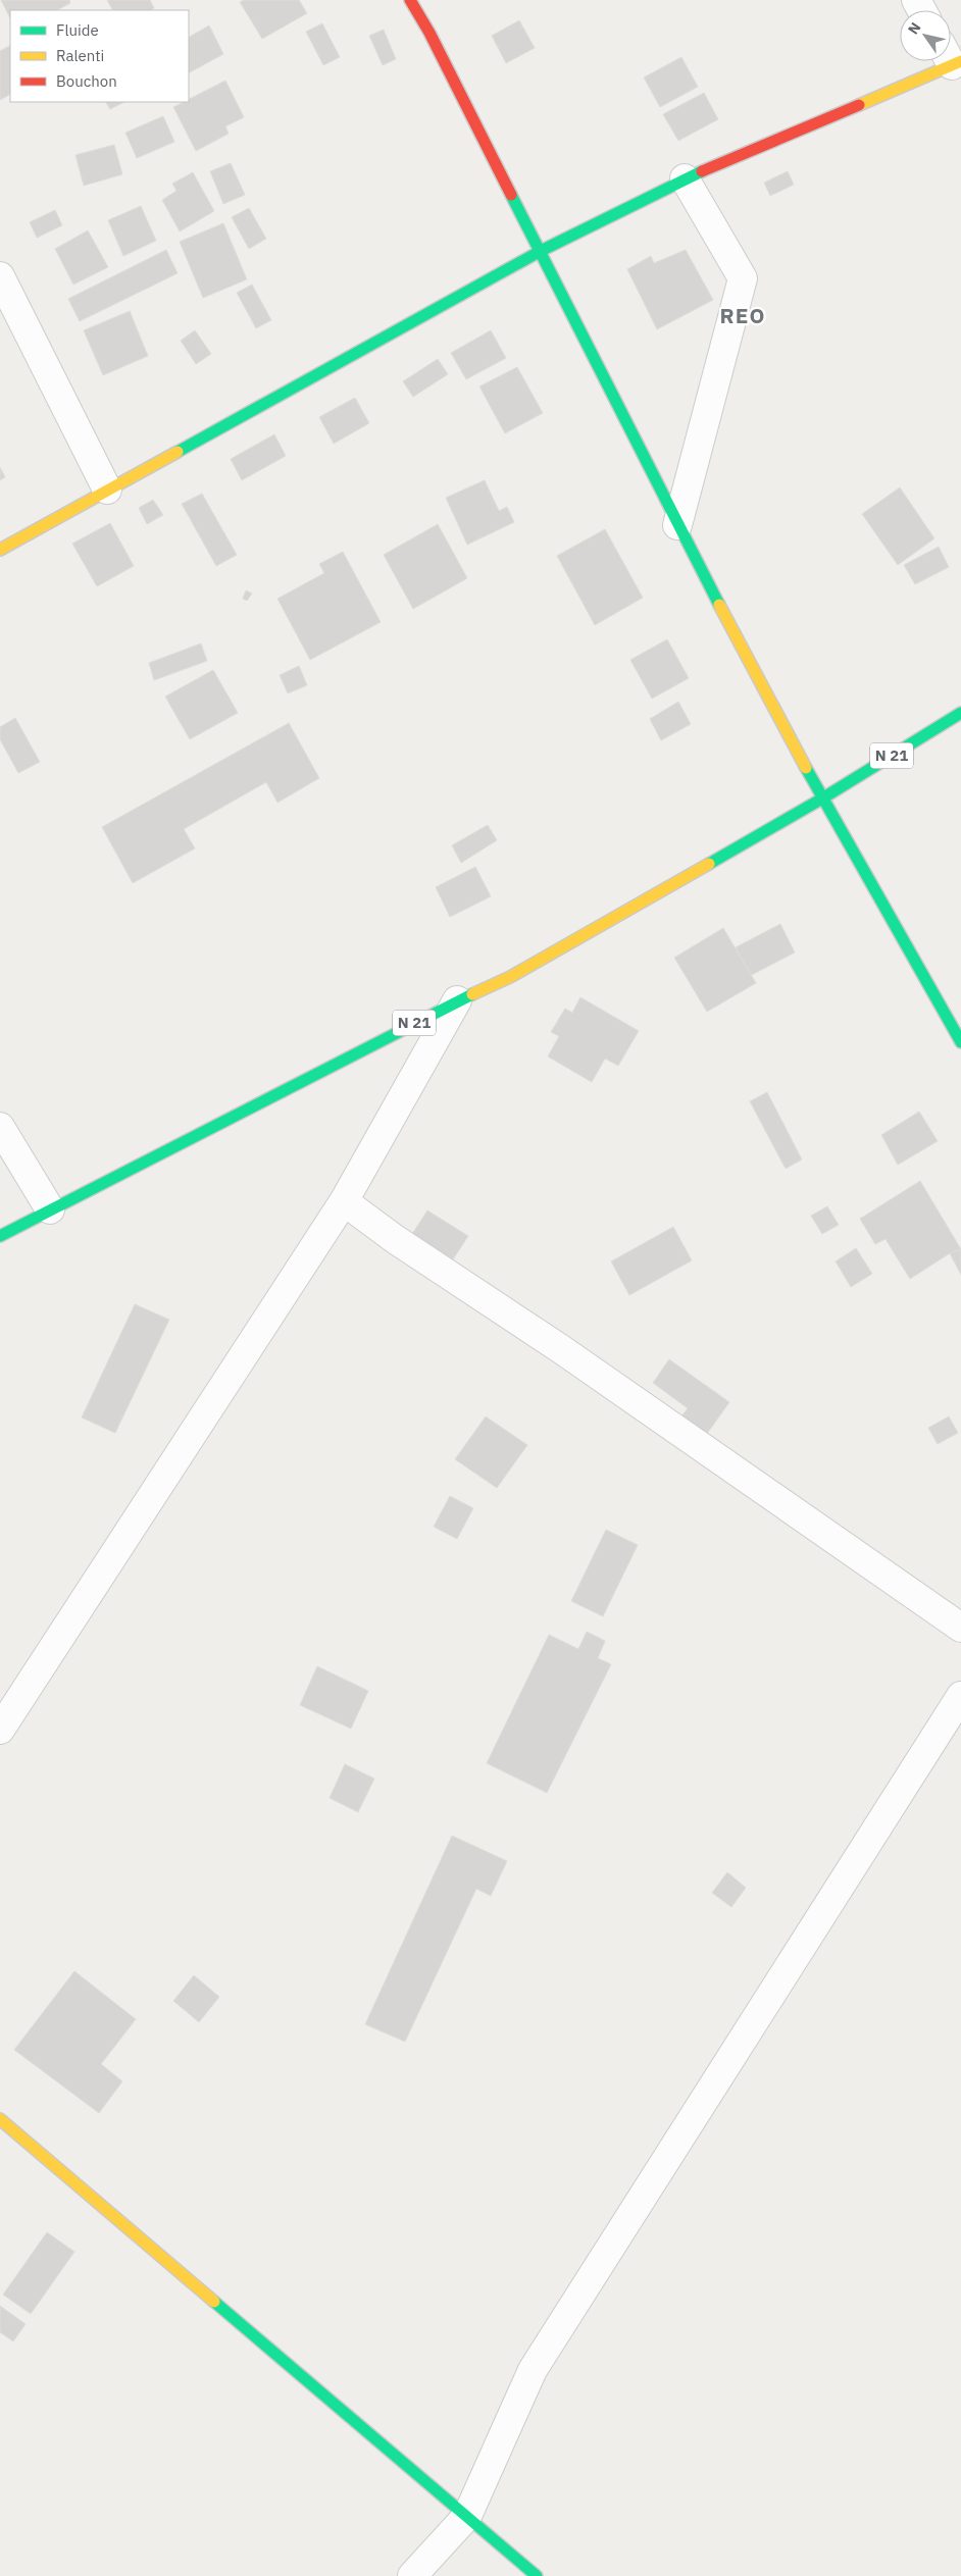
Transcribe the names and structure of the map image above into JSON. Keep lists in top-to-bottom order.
{
  "streets": {
    "street": ["N 21"]
  },
  "districts": ["REO"],
  "legend": ["Fluide", "Ralenti", "Bouchon"],
  "north": "top left"
}
